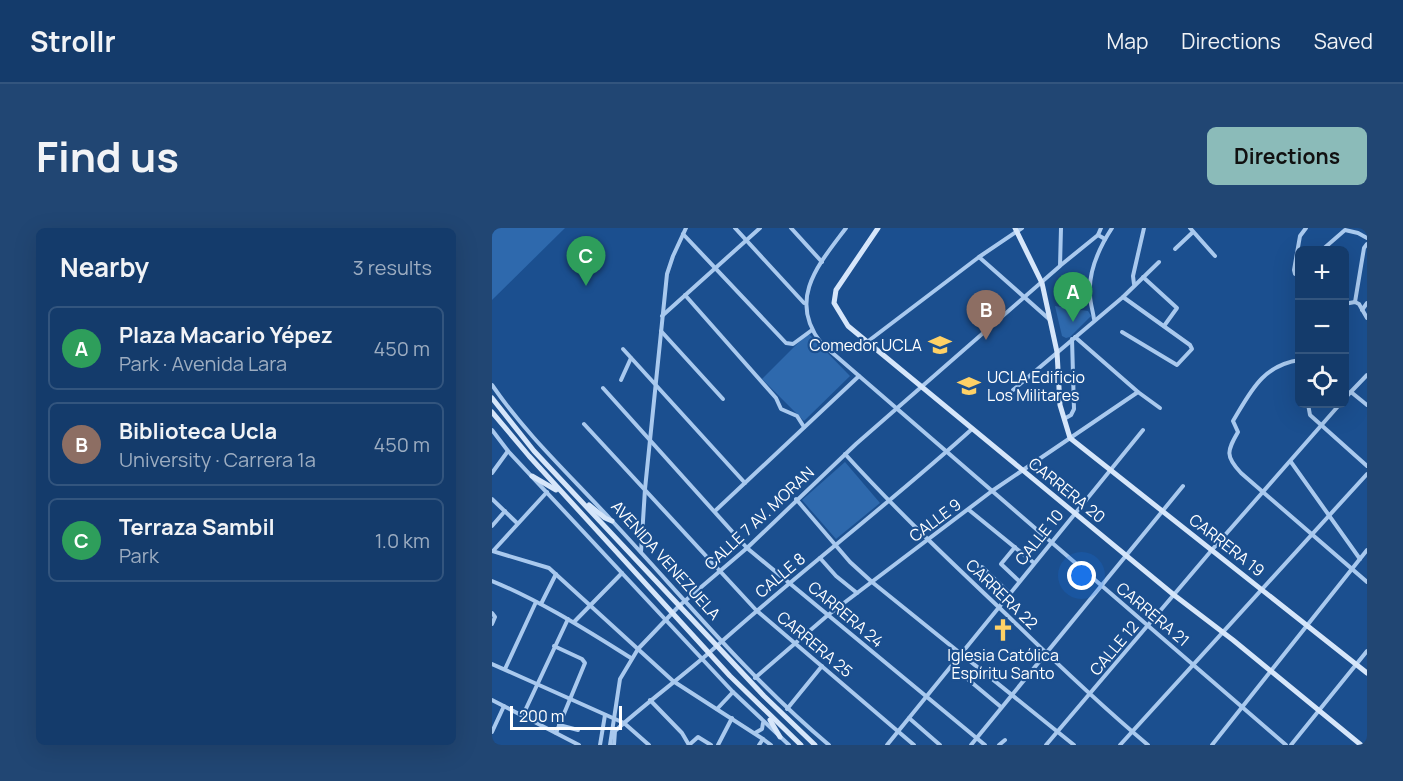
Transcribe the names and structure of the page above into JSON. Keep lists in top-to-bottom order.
{
  "streets": {
    "street": [
      "CARRERA 20",
      "CALLE 7 AV. MORAN",
      "CALLE 9",
      "CALLE 10",
      "CARRERA 19",
      "AVENIDA VENEZUELA",
      "CALLE 8",
      "CARRERA 22",
      "CARRERA 24",
      "CARRERA 21",
      "CARRERA 25",
      "CALLE 12"
    ]
  },
  "crossings": [
    ["CARRERA 20", "CALLE 7 AV. MORAN"],
    ["CARRERA 20", "CALLE 9"],
    ["CARRERA 20", "CALLE 10"],
    ["CARRERA 20", "CALLE 8"],
    ["CARRERA 20", "CALLE 12"],
    ["CALLE 7 AV. MORAN", "AVENIDA VENEZUELA"],
    ["CALLE 7 AV. MORAN", "CALLE 8"],
    ["CALLE 7 AV. MORAN", "CARRERA 22"],
    ["CALLE 7 AV. MORAN", "CARRERA 24"],
    ["CALLE 7 AV. MORAN", "CARRERA 21"],
    ["CALLE 7 AV. MORAN", "CARRERA 25"],
    ["CALLE 9", "CARRERA 19"],
    ["CALLE 9", "AVENIDA VENEZUELA"],
    ["CALLE 9", "CARRERA 22"],
    ["CALLE 9", "CARRERA 24"],
    ["CALLE 9", "CARRERA 21"],
    ["CALLE 9", "CARRERA 25"],
    ["CALLE 10", "CARRERA 19"],
    ["CALLE 10", "CARRERA 22"],
    ["CALLE 10", "CARRERA 24"],
    ["CALLE 10", "CARRERA 21"],
    ["CALLE 10", "CARRERA 25"],
    ["CARRERA 19", "CALLE 12"],
    ["AVENIDA VENEZUELA", "CALLE 8"],
    ["CALLE 8", "CARRERA 22"],
    ["CALLE 8", "CARRERA 24"],
    ["CALLE 8", "CARRERA 21"],
    ["CALLE 8", "CARRERA 25"],
    ["CARRERA 22", "CALLE 12"],
    ["CARRERA 21", "CALLE 12"]
  ],
  "places": {
    "school or university": ["Comedor UCLA", "UCLA Edificio Los Militares"],
    "church": ["Iglesia Católica Espíritu Santo"]
  },
  "scale_bar": "200 m",
  "page": {
    "header": "Strollr",
    "nav": ["Map", "Directions", "Saved"],
    "title": "Find us",
    "buttons": "Directions",
    "heading": ["Nearby", "3 results"],
    "pins": ["C", "A", "B"],
    "map_buttons": ["+", "−"],
    "list": [
      {
        "mark": "A",
        "name": "Plaza Macario Yépez",
        "note": "Park · Avenida Lara",
        "value": "450 m"
      },
      {
        "mark": "B",
        "name": "Biblioteca Ucla",
        "note": "University · Carrera 1a",
        "value": "450 m"
      },
      {
        "mark": "C",
        "name": "Terraza Sambil",
        "note": "Park",
        "value": "1.0 km"
      }
    ],
    "scale": "200 m"
  }
}
